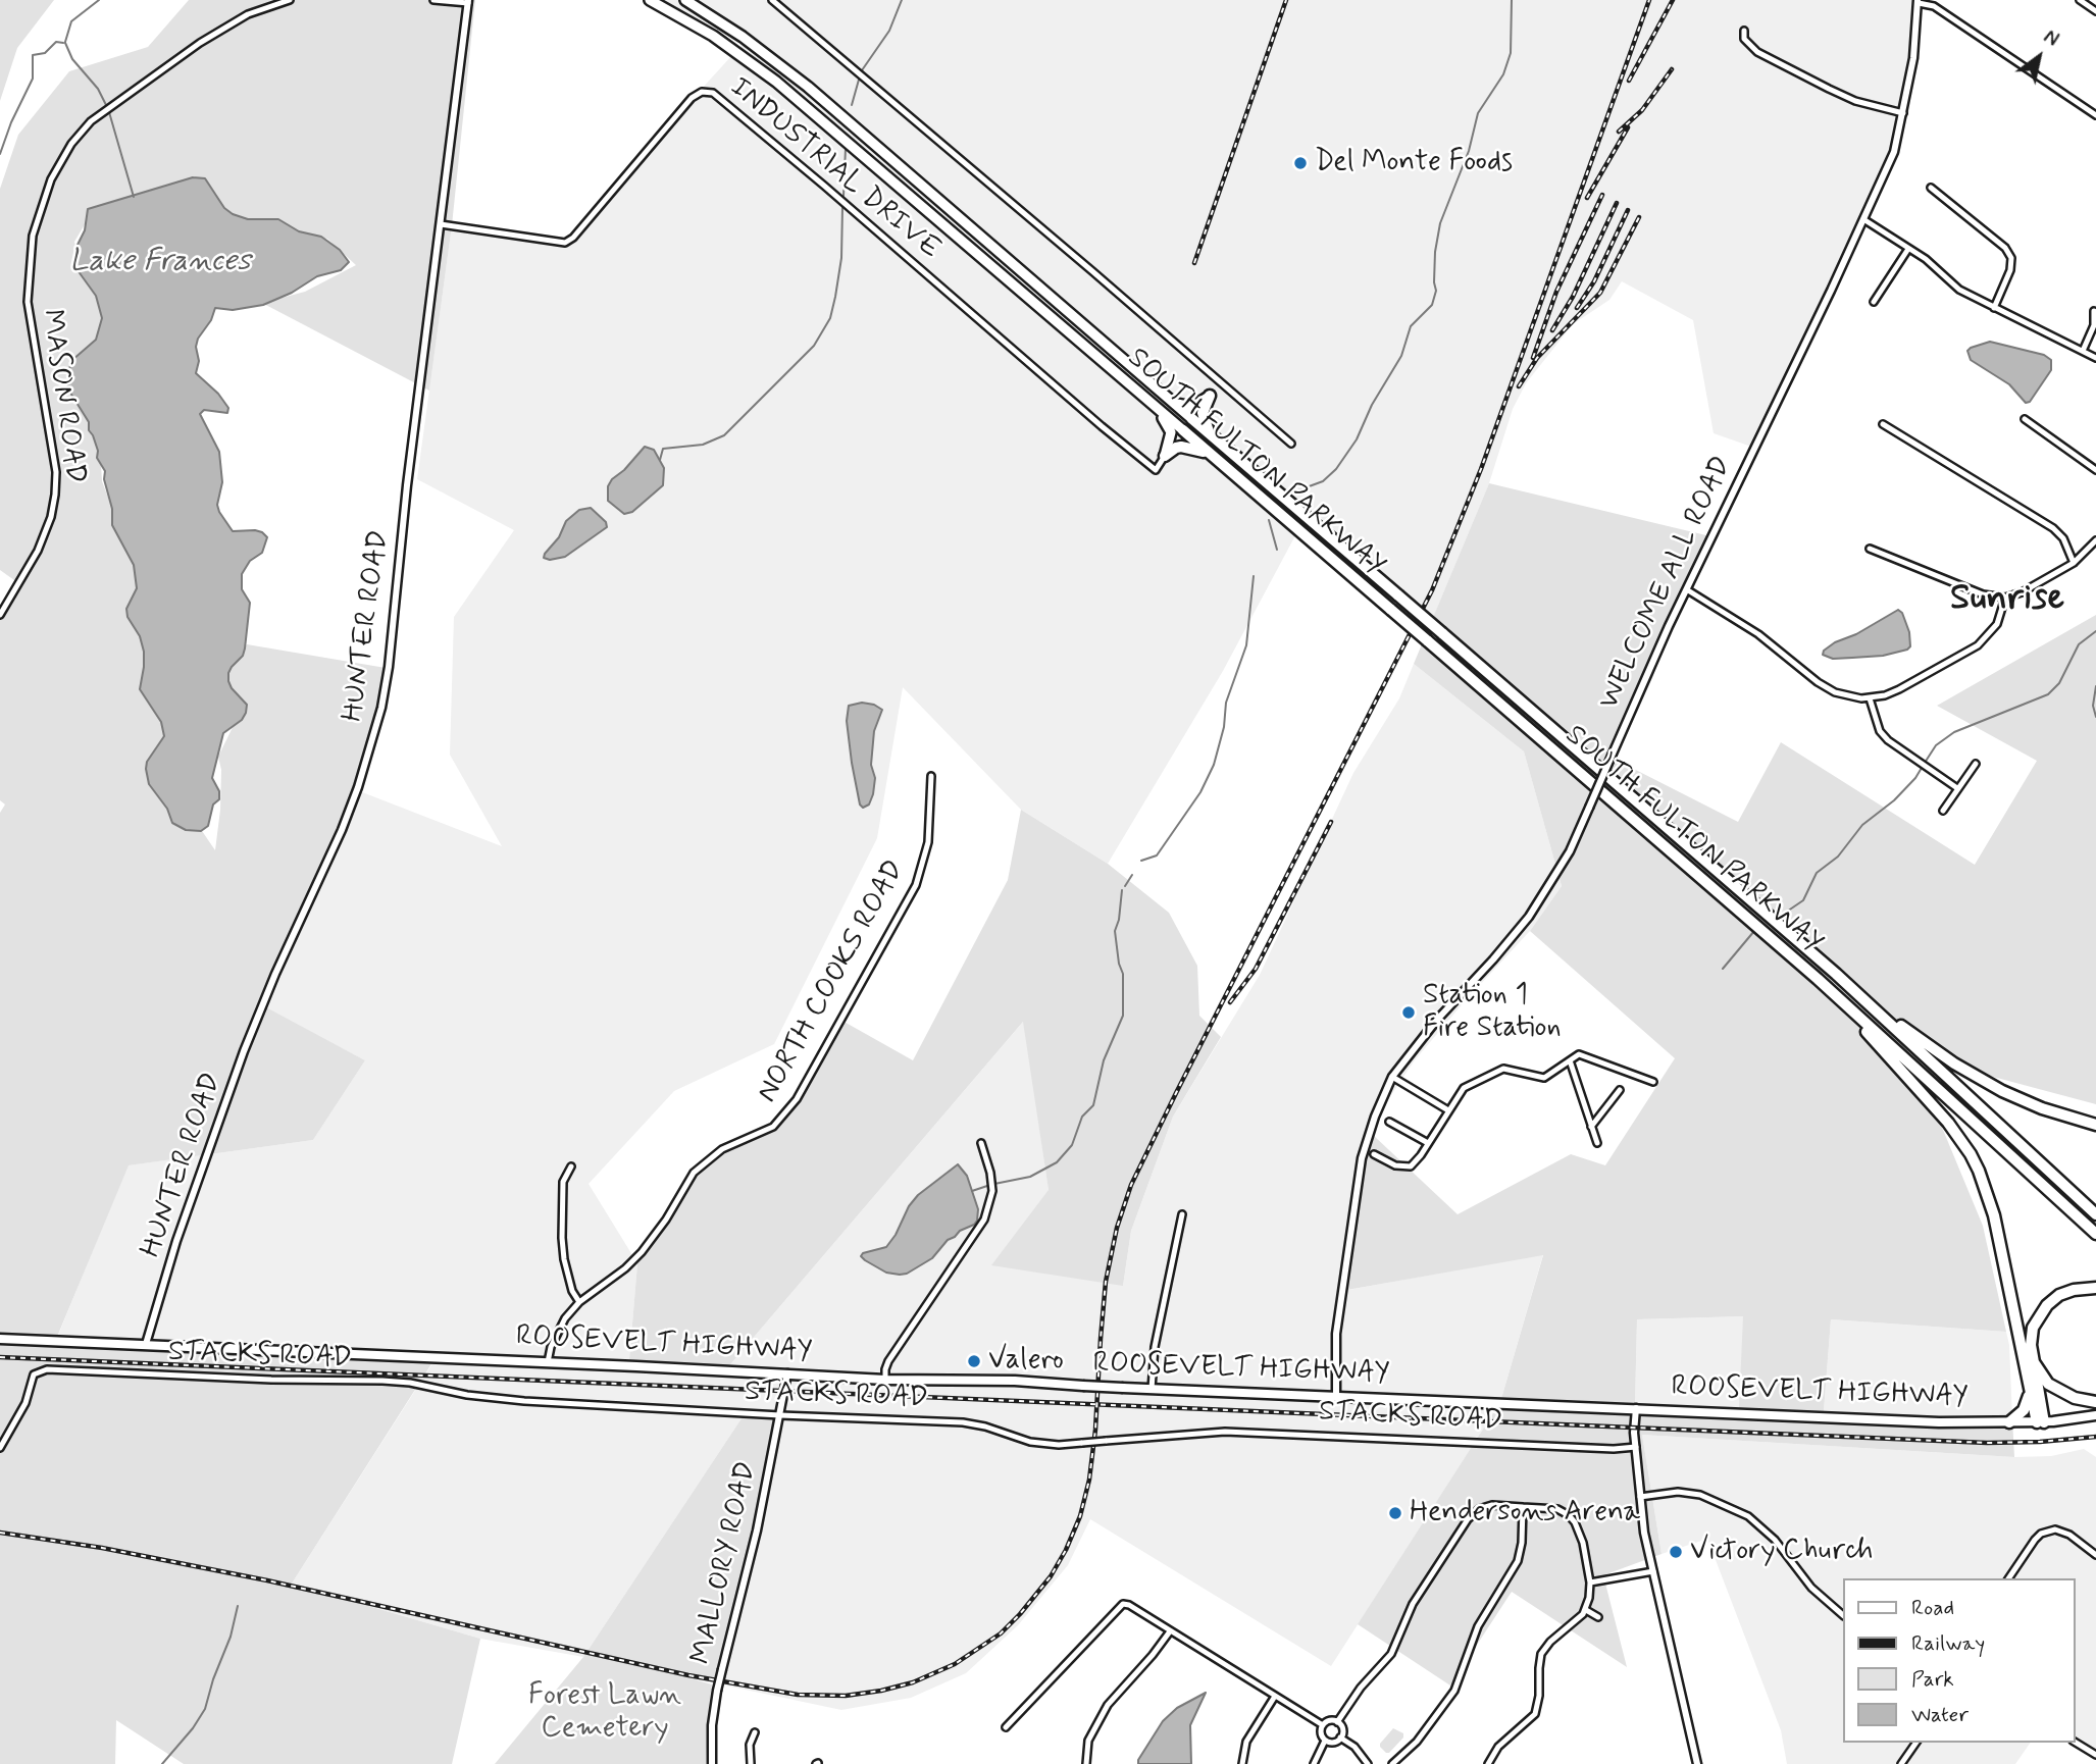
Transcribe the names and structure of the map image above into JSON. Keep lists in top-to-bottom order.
{
  "streets": {
    "highway": ["SOUTH FULTON PARKWAY"],
    "main road": ["ROOSEVELT HIGHWAY"],
    "street": [
      "INDUSTRIAL DRIVE",
      "MASON ROAD",
      "WELCOME ALL ROAD",
      "HUNTER ROAD",
      "NORTH COOKS ROAD",
      "STACKS ROAD",
      "MALLORY ROAD"
    ]
  },
  "crossings": [
    ["INDUSTRIAL DRIVE", "HUNTER ROAD"],
    ["WELCOME ALL ROAD", "ROOSEVELT HIGHWAY"],
    ["HUNTER ROAD", "ROOSEVELT HIGHWAY"],
    ["NORTH COOKS ROAD", "ROOSEVELT HIGHWAY"],
    ["ROOSEVELT HIGHWAY", "MALLORY ROAD"],
    ["STACKS ROAD", "MALLORY ROAD"]
  ],
  "districts": ["Sunrise"],
  "water": ["Lake Frances"],
  "parks": ["Forest Lawn Cemetery"],
  "places": [
    "Del Monte Foods",
    "Station 1 Fire Station",
    "Valero",
    "Hendersons Arena",
    "Victory Church"
  ],
  "legend": [
    "Road",
    "Railway",
    "Park",
    "Water"
  ],
  "north": "top right"
}
